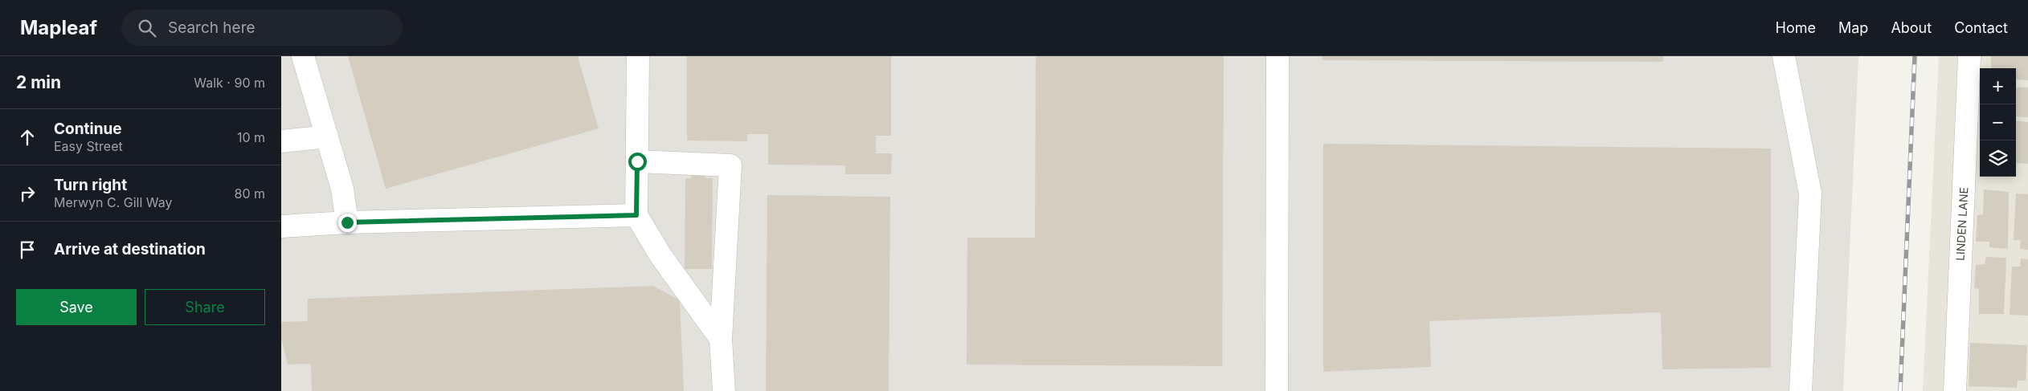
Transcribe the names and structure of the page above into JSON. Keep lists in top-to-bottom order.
{
  "streets": {
    "street": ["LINDEN LANE"]
  },
  "page": {
    "header": "Mapleaf",
    "search": "Search here",
    "nav": [
      "Home",
      "Map",
      "About",
      "Contact"
    ],
    "heading": ["2 min", "Walk · 90 m"],
    "map_buttons": ["+", "−"],
    "list": [
      ["Continue", "Easy Street", "10 m"],
      ["Turn right", "Merwyn C. Gill Way", "80 m"],
      "Arrive at destination"
    ],
    "buttons": ["Save", "Share"]
  }
}
